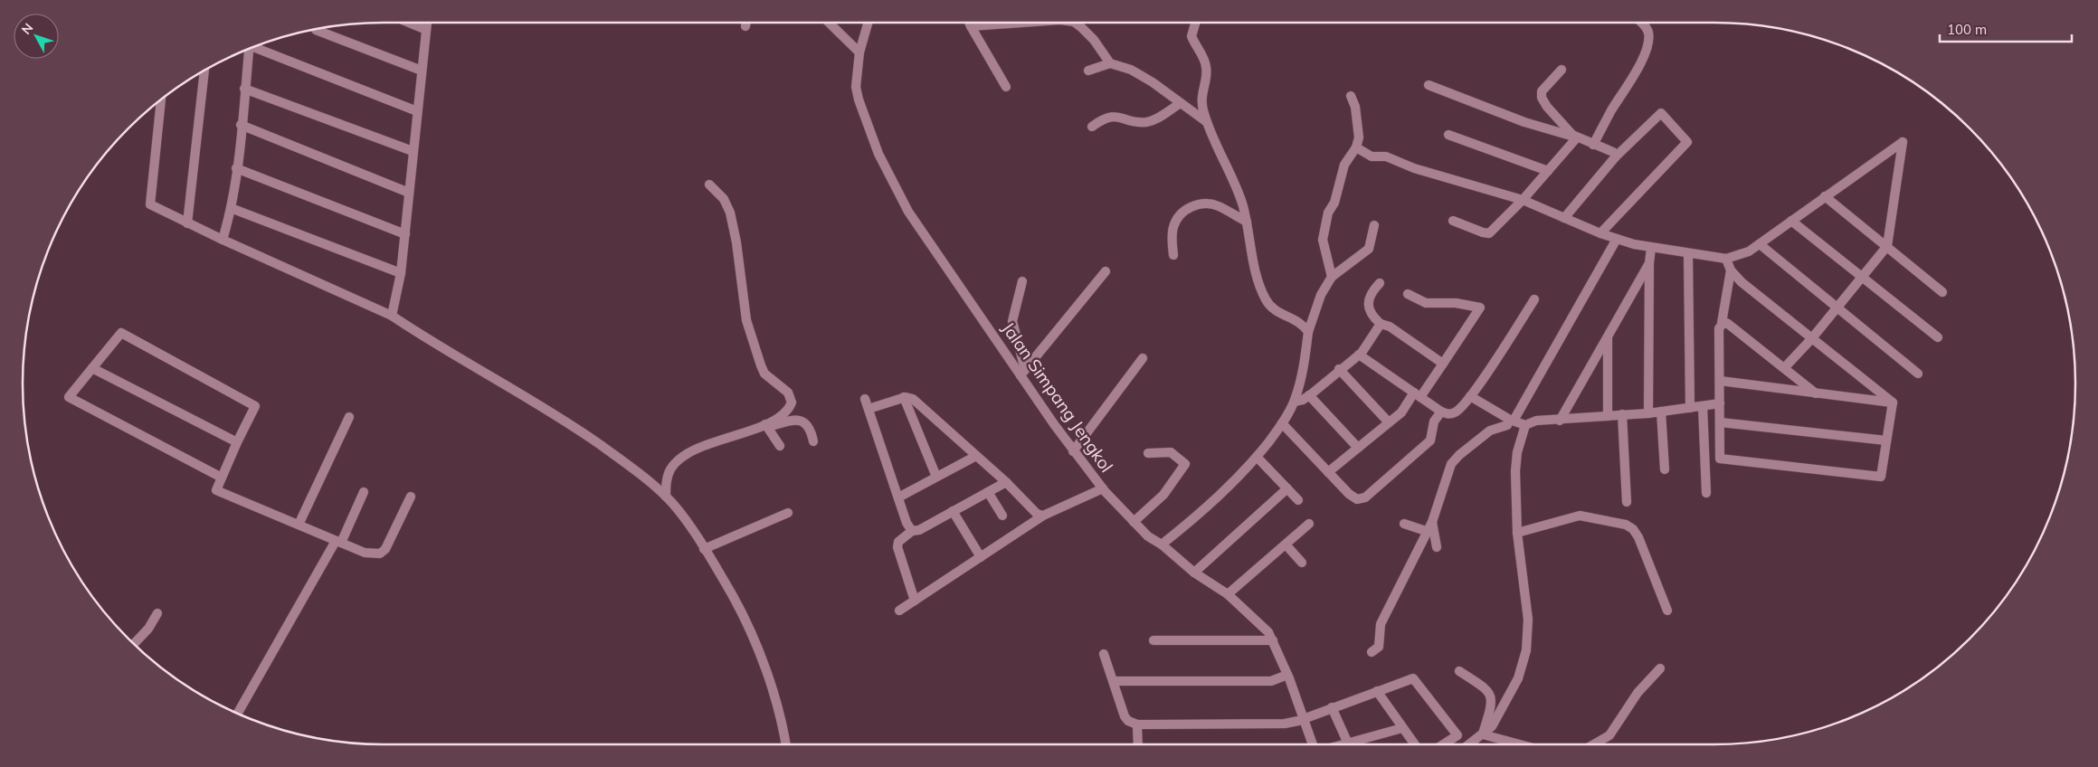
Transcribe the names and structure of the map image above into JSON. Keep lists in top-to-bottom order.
{
  "streets": {
    "street": ["Jalan Simpang Jengkol"]
  },
  "scale_bar": "100 m",
  "north": "top left"
}
